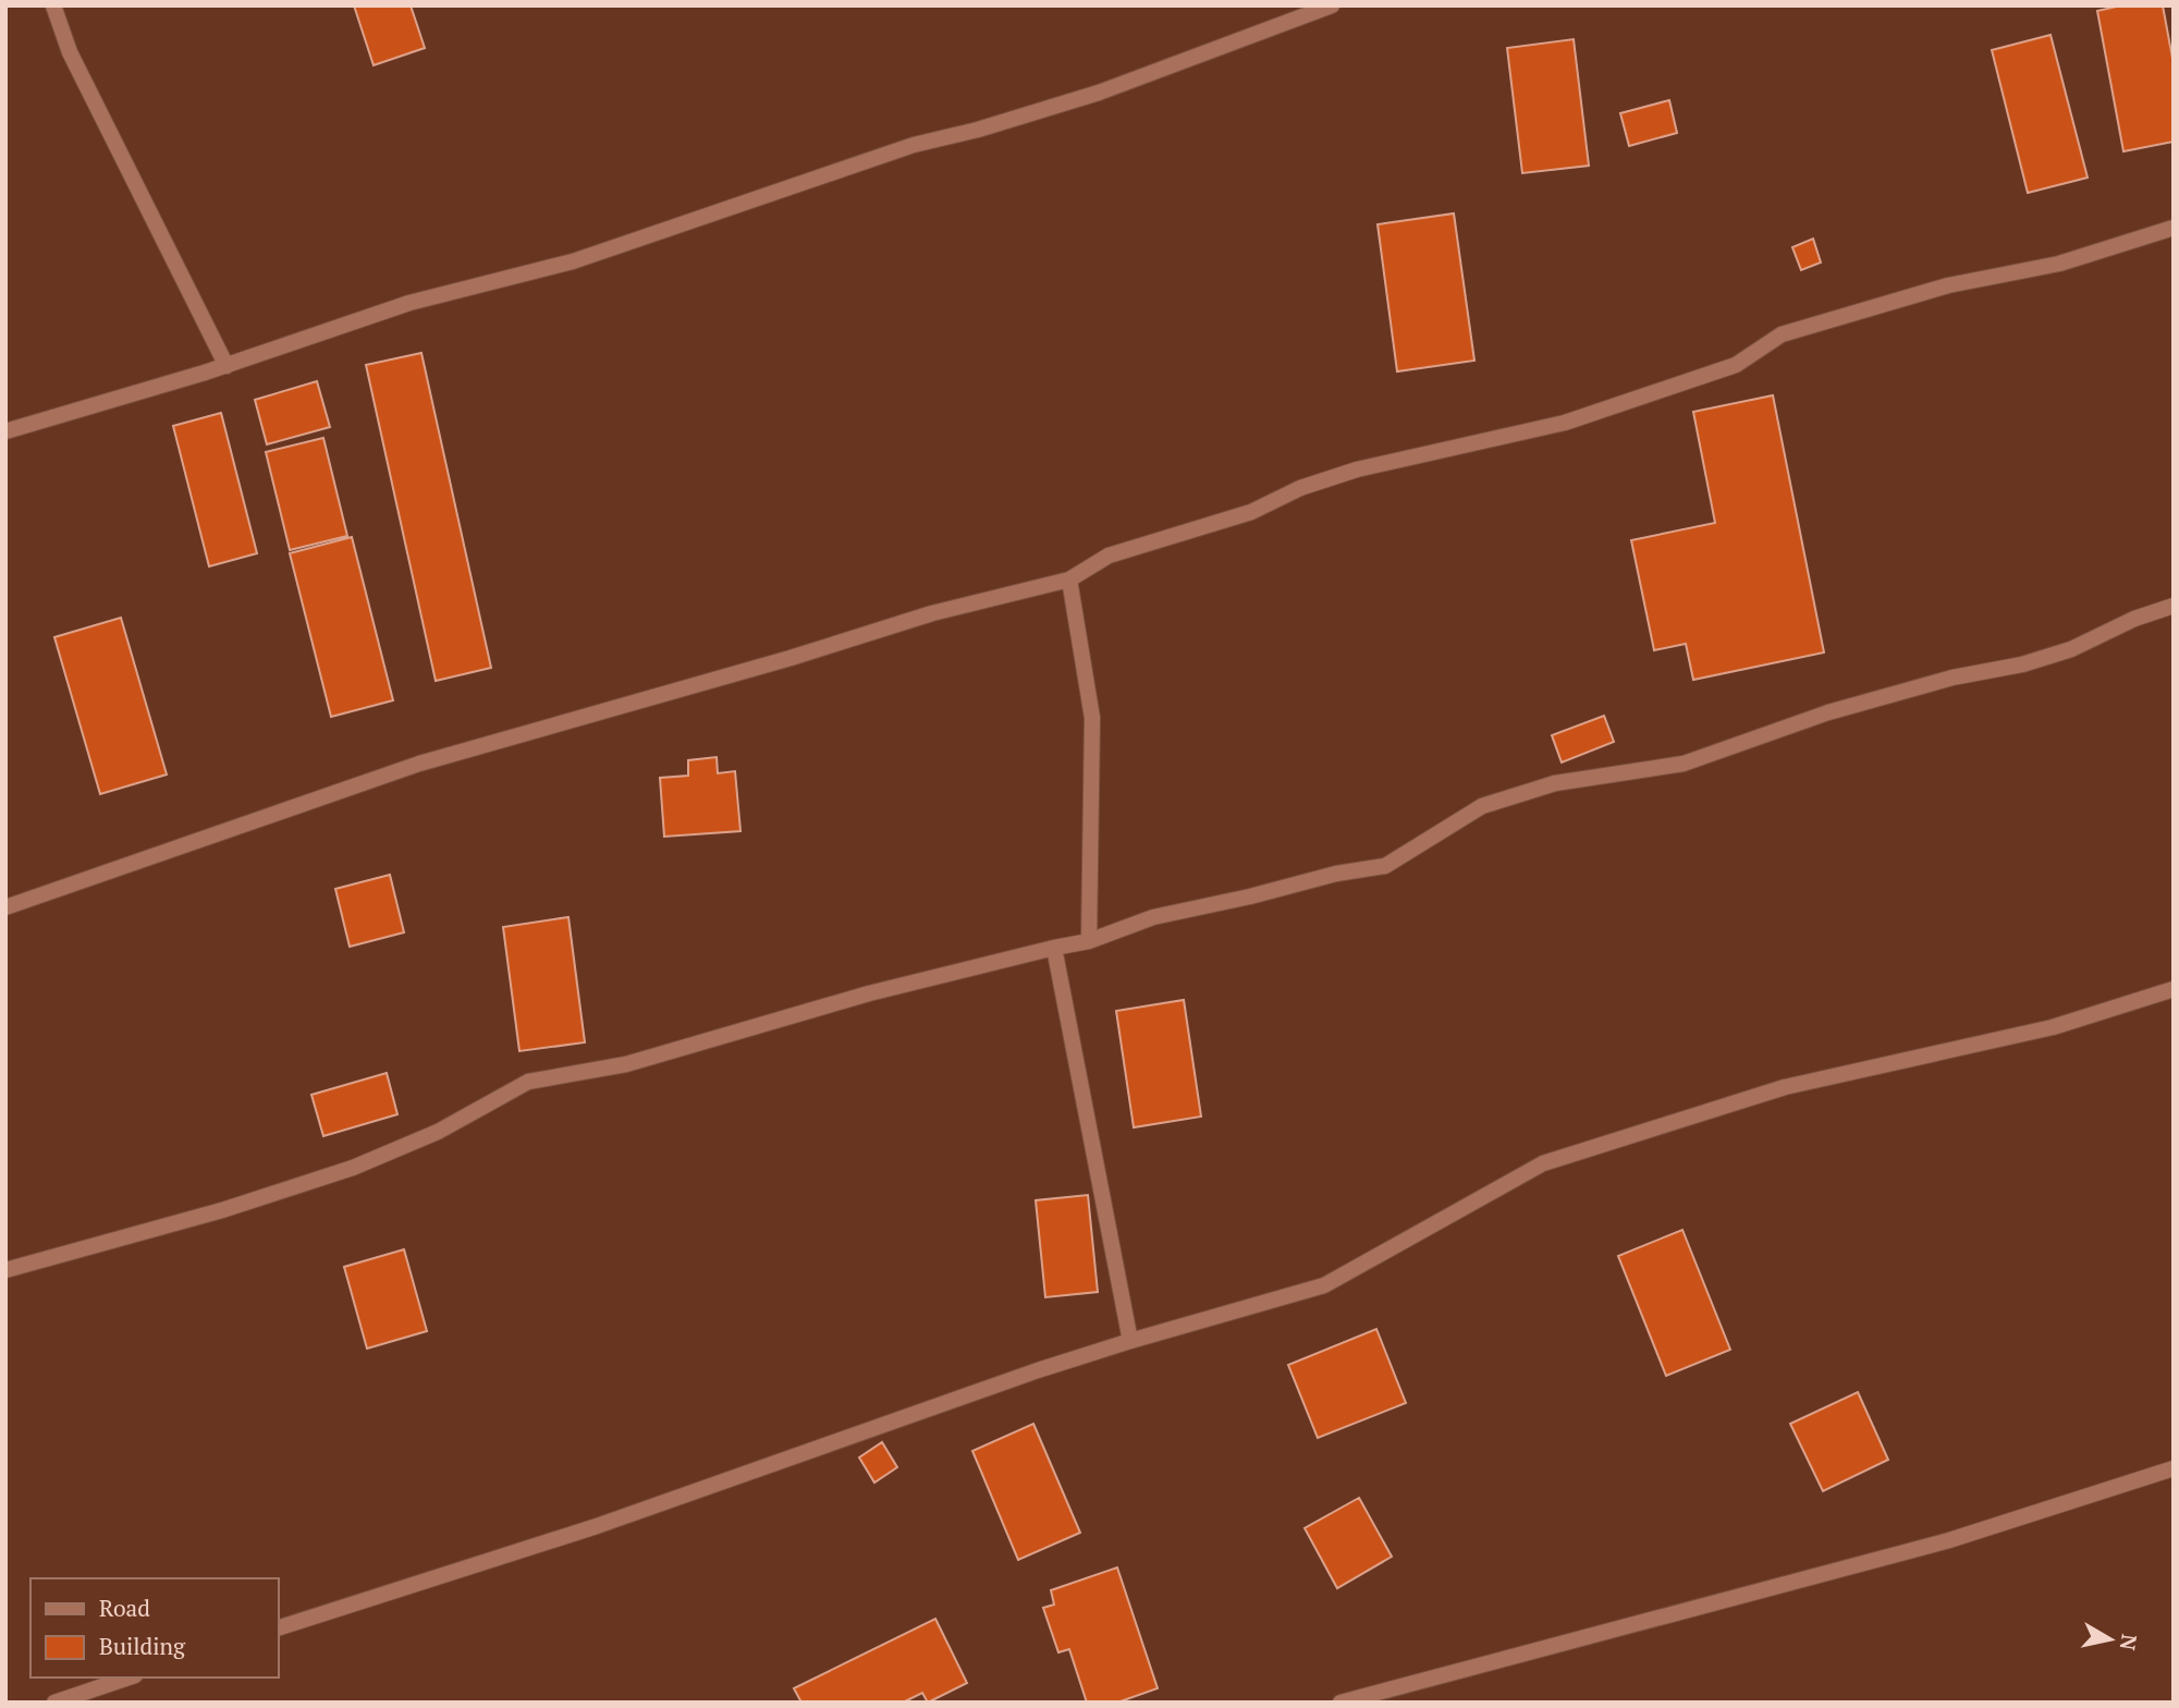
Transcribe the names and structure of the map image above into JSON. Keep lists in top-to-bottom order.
{
  "legend": ["Road", "Building"],
  "north": "right"
}
